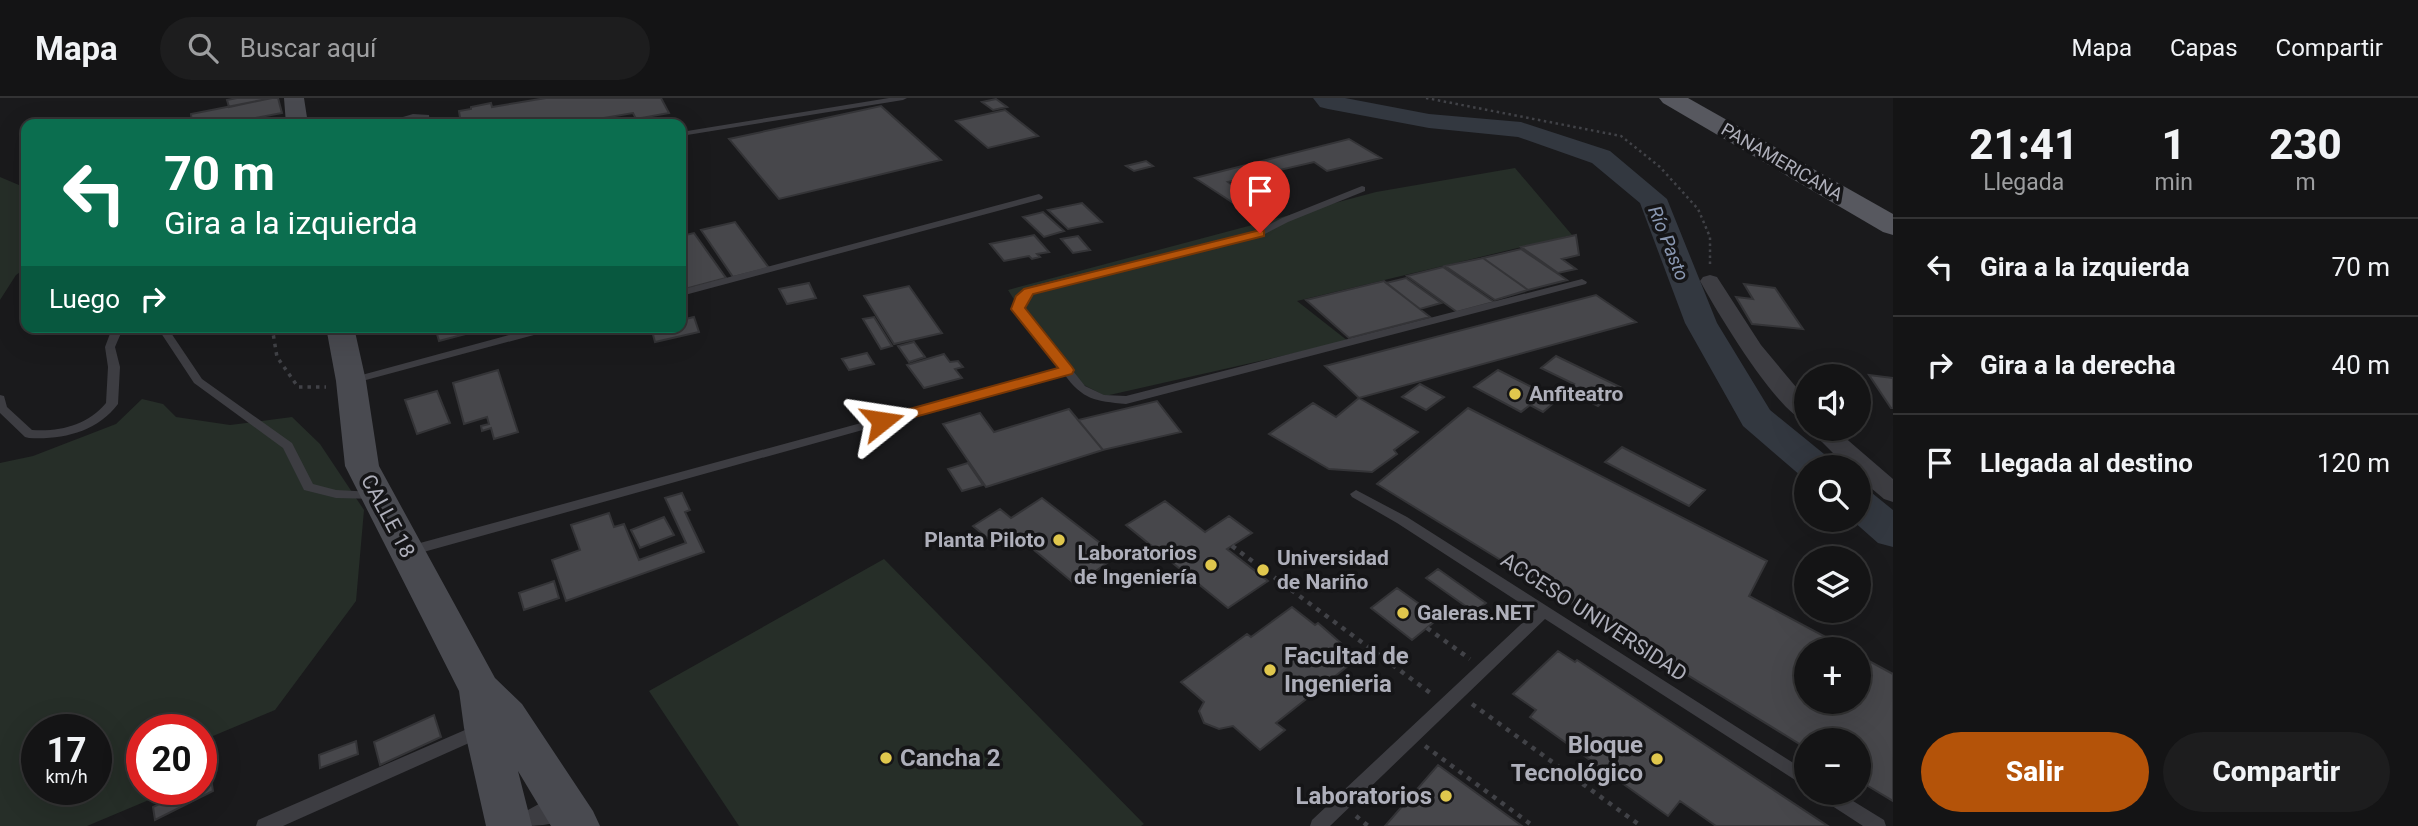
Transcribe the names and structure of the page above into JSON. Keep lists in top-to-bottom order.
{
  "streets": {
    "main road": ["PANAMERICANA", "CALLE 18"],
    "lane": ["ACCESO UNIVERSIDAD"]
  },
  "water": ["Río Pasto"],
  "places": [
    "Anfiteatro",
    "Planta Piloto",
    "Laboratorios de Ingeniería",
    "Universidad de Nariño",
    "Galeras.NET",
    "Facultad de Ingenieria",
    "Cancha 2",
    "Bloque Tecnológico",
    "Laboratorios"
  ],
  "page": {
    "header": "Mapa",
    "search": "Buscar aquí",
    "nav": ["Mapa", "Capas", "Compartir"],
    "eta": [
      "21:41",
      "Llegada",
      "1",
      "min",
      "230",
      "m"
    ],
    "turn": ["70 m", "Gira a la izquierda"],
    "list": [
      {
        "name": "Gira a la izquierda",
        "value": "70 m"
      },
      {
        "name": "Gira a la derecha",
        "value": "40 m"
      },
      {
        "name": "Llegada al destino",
        "value": "120 m"
      }
    ],
    "then": "Luego",
    "map_buttons": ["+", "−"],
    "speed": "17 km/h",
    "limit": "20",
    "buttons": ["Salir", "Compartir"]
  }
}
